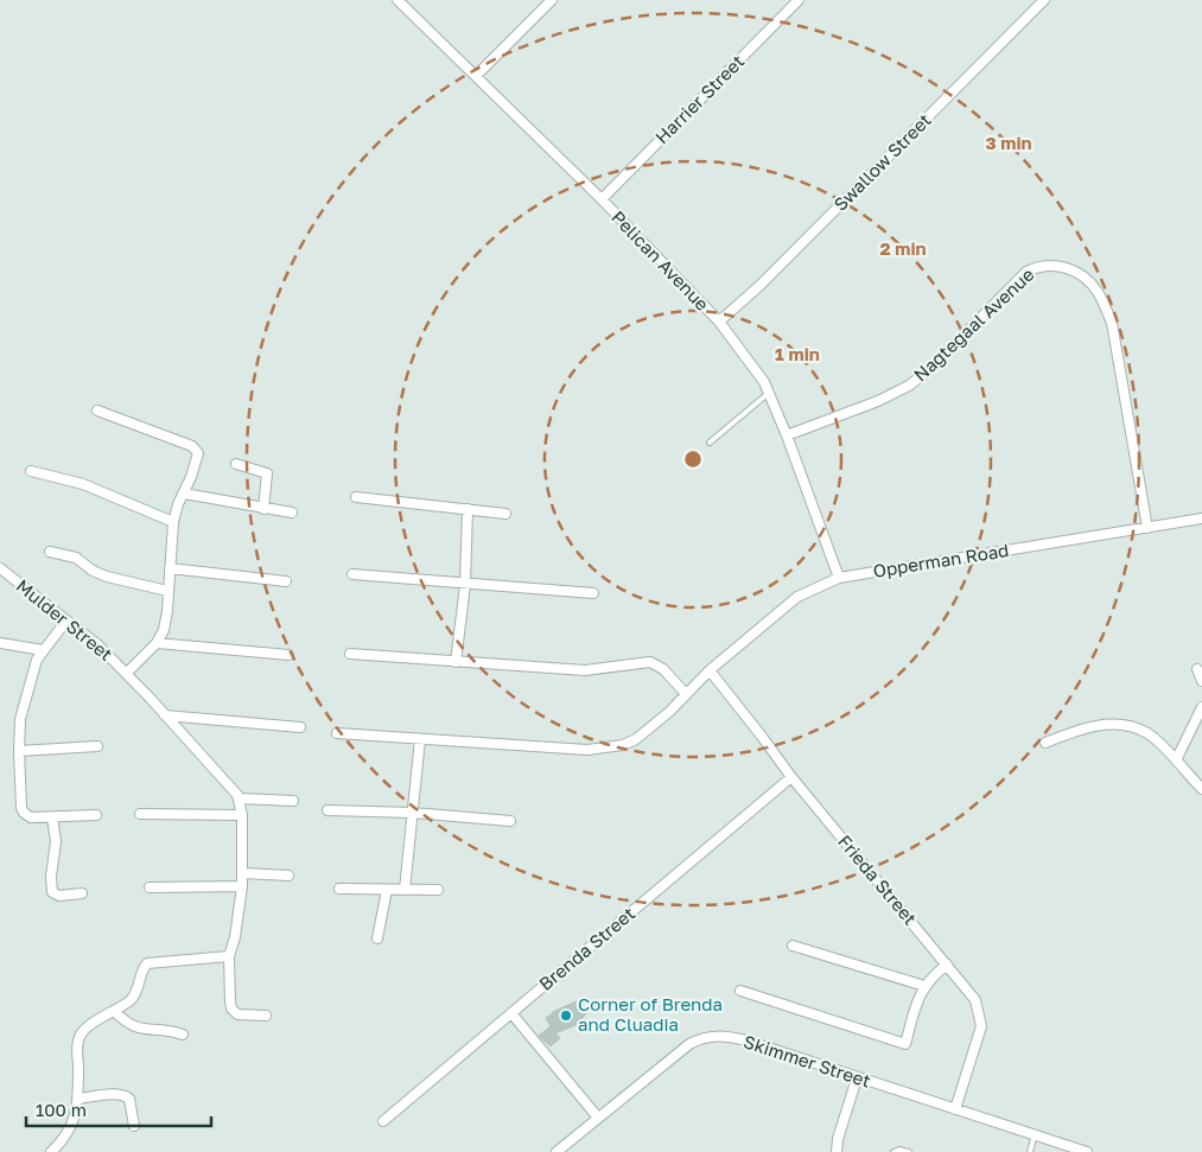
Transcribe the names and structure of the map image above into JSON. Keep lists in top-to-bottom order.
{
  "streets": {
    "street": [
      "Harrier Street",
      "Swallow Street",
      "Pelican Avenue",
      "Nagtegaal Avenue",
      "Opperman Road",
      "Mulder Street",
      "Frieda Street",
      "Brenda Street",
      "Skimmer Street"
    ]
  },
  "crossings": [
    ["Harrier Street", "Pelican Avenue"],
    ["Swallow Street", "Pelican Avenue"],
    ["Pelican Avenue", "Nagtegaal Avenue"],
    ["Pelican Avenue", "Opperman Road"],
    ["Nagtegaal Avenue", "Opperman Road"],
    ["Opperman Road", "Frieda Street"],
    ["Frieda Street", "Brenda Street"],
    ["Frieda Street", "Skimmer Street"]
  ],
  "places": ["Corner of Brenda and Cluadia"],
  "scale_bar": "100 m",
  "rings": ["3 min", "2 min", "1 min"]
}
